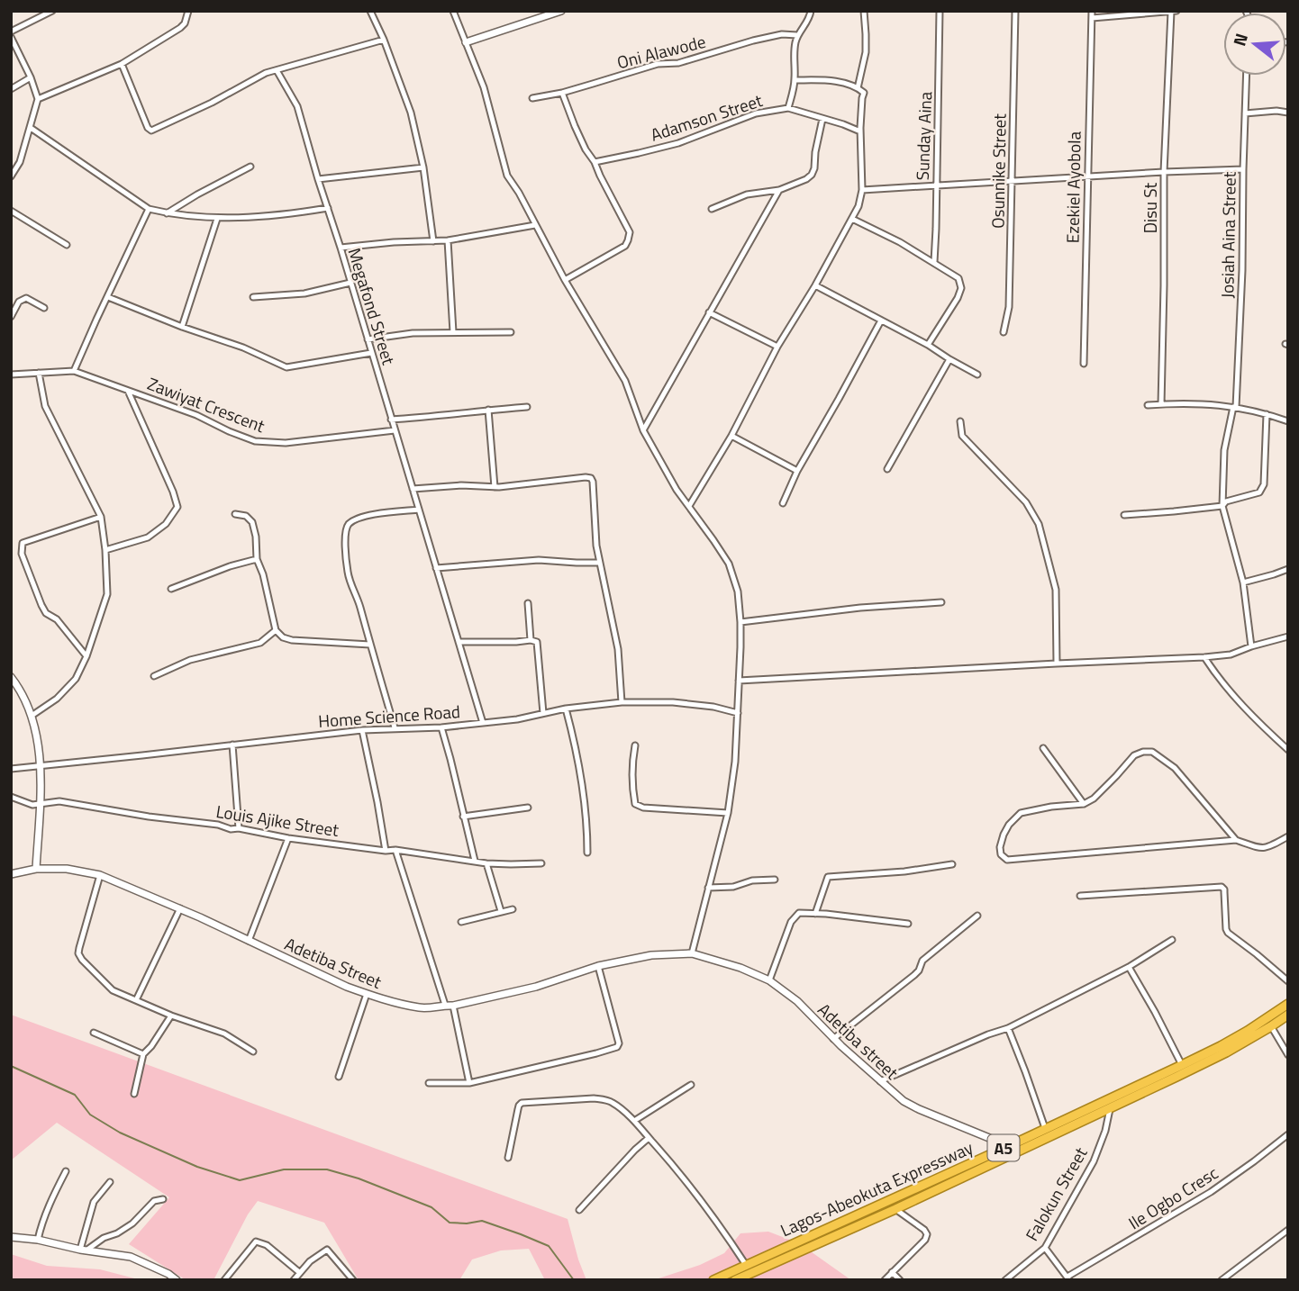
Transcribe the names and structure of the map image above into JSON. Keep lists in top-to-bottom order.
{
  "streets": {
    "highway": ["A5", "Lagos-Abeokuta Expressway"],
    "street": [
      "Oni Alawode",
      "Adamson Street",
      "Sunday Aina",
      "Osunnike Street",
      "Ezekiel Ayobola",
      "Disu St",
      "Josiah Aina Street",
      "Megafond Street",
      "Zawiyat Crescent",
      "Home Science Road",
      "Louis Ajike Street",
      "Adetiba Street",
      "Adetiba street",
      "Falokun Street",
      "Ile Ogbo Cresc"
    ]
  },
  "crossings": [
    ["Megafond Street", "Zawiyat Crescent"],
    ["Megafond Street", "Home Science Road"],
    ["Adetiba Street", "Adetiba street"],
    ["Adetiba street", "Lagos-Abeokuta Expressway"],
    ["Lagos-Abeokuta Expressway", "Falokun Street"]
  ],
  "north": "left"
}
